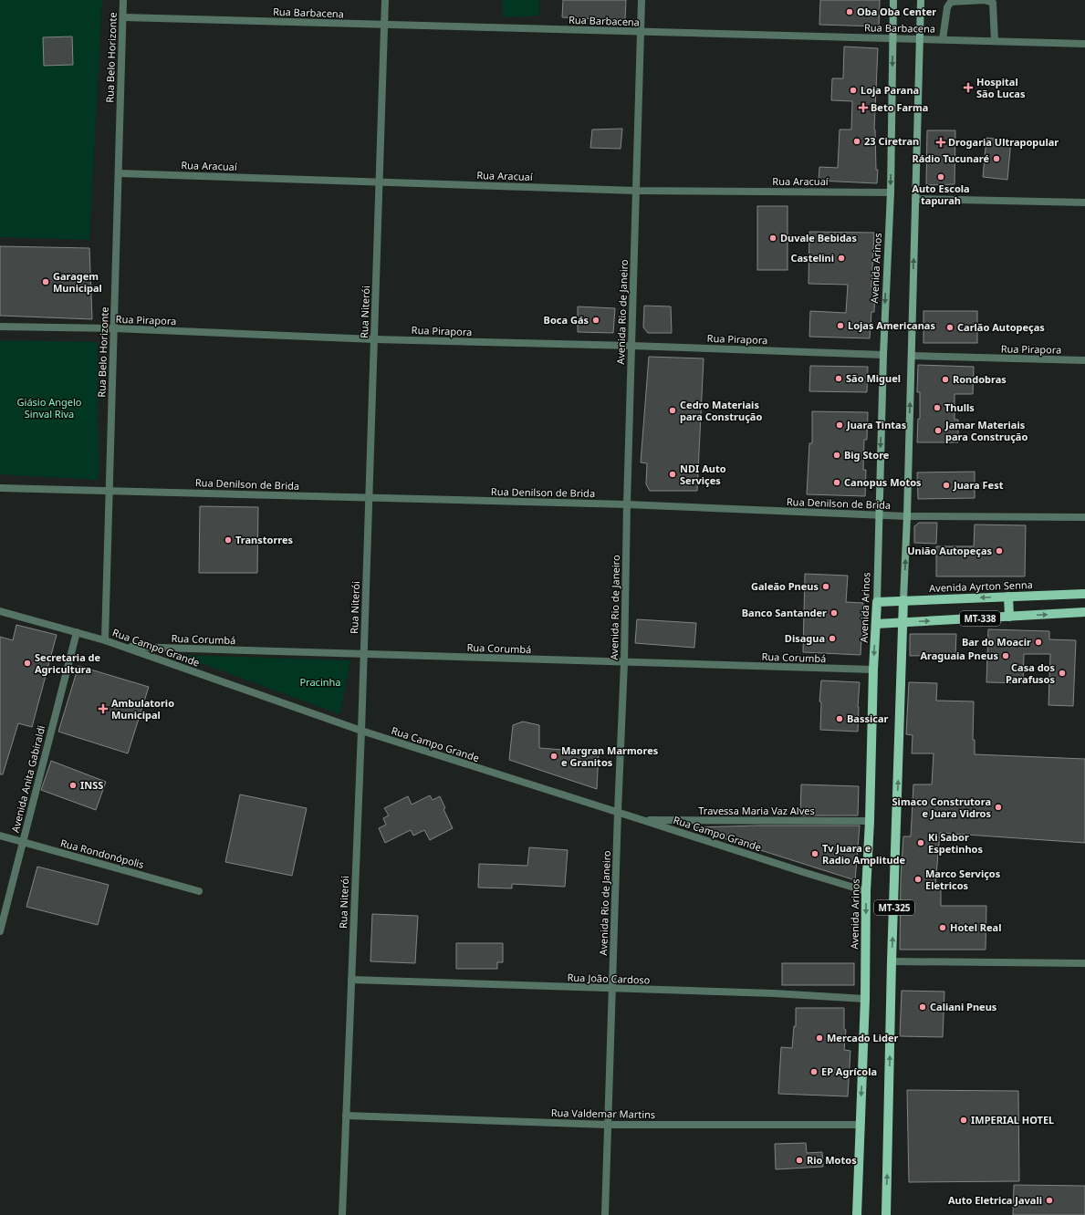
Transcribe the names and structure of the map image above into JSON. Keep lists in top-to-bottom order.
{
  "streets": {
    "main road": [
      "Avenida Arinos",
      "Avenida Ayrton Senna",
      "MT-338",
      "MT-325"
    ],
    "street": [
      "Rua Barbacena",
      "Rua Belo Horizonte",
      "Rua Aracuaí",
      "Rua Niterói",
      "Avenida Rio de Janeiro",
      "Rua Pirapora",
      "Rua Denilson de Brida",
      "Rua Corumbá",
      "Rua Campo Grande",
      "Avenida Anita Gabiraldi",
      "Travessa Maria Vaz Alves",
      "Rua Rondonópolis",
      "Rua João Cardoso",
      "Rua Valdemar Martins"
    ]
  },
  "crossings": [
    ["Rua Barbacena", "Rua Belo Horizonte"],
    ["Rua Barbacena", "Avenida Arinos"],
    ["Rua Barbacena", "Rua Niterói"],
    ["Rua Barbacena", "Avenida Rio de Janeiro"],
    ["Rua Barbacena", "MT-325"],
    ["Rua Belo Horizonte", "Rua Aracuaí"],
    ["Rua Belo Horizonte", "Rua Pirapora"],
    ["Rua Belo Horizonte", "Rua Denilson de Brida"],
    ["Rua Belo Horizonte", "Rua Campo Grande"],
    ["Rua Aracuaí", "Avenida Arinos"],
    ["Rua Aracuaí", "Rua Niterói"],
    ["Rua Aracuaí", "Avenida Rio de Janeiro"],
    ["Avenida Arinos", "Rua Pirapora"],
    ["Avenida Arinos", "Rua Denilson de Brida"],
    ["Avenida Arinos", "Avenida Ayrton Senna"],
    ["Avenida Arinos", "MT-338"],
    ["Avenida Arinos", "Rua Corumbá"],
    ["Avenida Arinos", "Rua Campo Grande"],
    ["Avenida Arinos", "Travessa Maria Vaz Alves"],
    ["Avenida Arinos", "Rua João Cardoso"],
    ["Avenida Arinos", "Rua Valdemar Martins"],
    ["Rua Niterói", "Rua Pirapora"],
    ["Rua Niterói", "Rua Denilson de Brida"],
    ["Rua Niterói", "Rua Corumbá"],
    ["Rua Niterói", "Rua Campo Grande"],
    ["Rua Niterói", "Rua João Cardoso"],
    ["Rua Niterói", "Rua Valdemar Martins"],
    ["Avenida Rio de Janeiro", "Rua Pirapora"],
    ["Avenida Rio de Janeiro", "Rua Denilson de Brida"],
    ["Avenida Rio de Janeiro", "Rua Corumbá"],
    ["Avenida Rio de Janeiro", "Rua Campo Grande"],
    ["Avenida Rio de Janeiro", "Rua João Cardoso"],
    ["Avenida Rio de Janeiro", "Rua Valdemar Martins"],
    ["Rua Pirapora", "MT-325"],
    ["Rua Denilson de Brida", "MT-325"],
    ["Avenida Ayrton Senna", "MT-325"],
    ["MT-338", "MT-325"],
    ["Rua Corumbá", "Rua Campo Grande"],
    ["Rua Campo Grande", "Avenida Anita Gabiraldi"],
    ["Rua Campo Grande", "Travessa Maria Vaz Alves"],
    ["Avenida Anita Gabiraldi", "Rua Rondonópolis"]
  ],
  "parks": ["Giásio Angelo Sinval Riva", "Pracinha"],
  "places": {
    "other": [
      "Oba Oba Center",
      "Loja Parana",
      "23 Ciretran",
      "Rádio Tucunaré",
      "Auto Escola tapurah",
      "Duvale Bebidas",
      "Castelini",
      "Garagem Municipal",
      "Boca Gás",
      "Lojas Americanas",
      "Carlão Autopeças",
      "São Miguel",
      "Rondobras",
      "Thulls",
      "Cedro Materiais para Construção",
      "Juara Tintas",
      "Jamar Materiais para Construção",
      "Big Store",
      "NDI Auto Serviçes",
      "Canopus Motos",
      "Juara Fest",
      "Transtorres",
      "União Autopeças",
      "Galeão Pneus",
      "Banco Santander",
      "Disagua",
      "Bar do Moacir",
      "Araguaia Pneus",
      "Secretaria de Agricultura",
      "Casa dos Parafusos",
      "Bassicar",
      "Margran Marmores e Granitos",
      "INSS",
      "Simaco Construtora e Juara Vidros",
      "Ki Sabor Espetinhos",
      "Tv Juara e Radio Amplitude",
      "Marco Serviços Eletricos",
      "Hotel Real",
      "Caliani Pneus",
      "Mercado Lider",
      "EP Agrícola",
      "IMPERIAL HOTEL",
      "Rio Motos",
      "Auto Eletrica Javali"
    ],
    "health": [
      "Hospital São Lucas",
      "Beto Farma",
      "Drogaria Ultrapopular",
      "Ambulatorio Municipal"
    ]
  }
}
